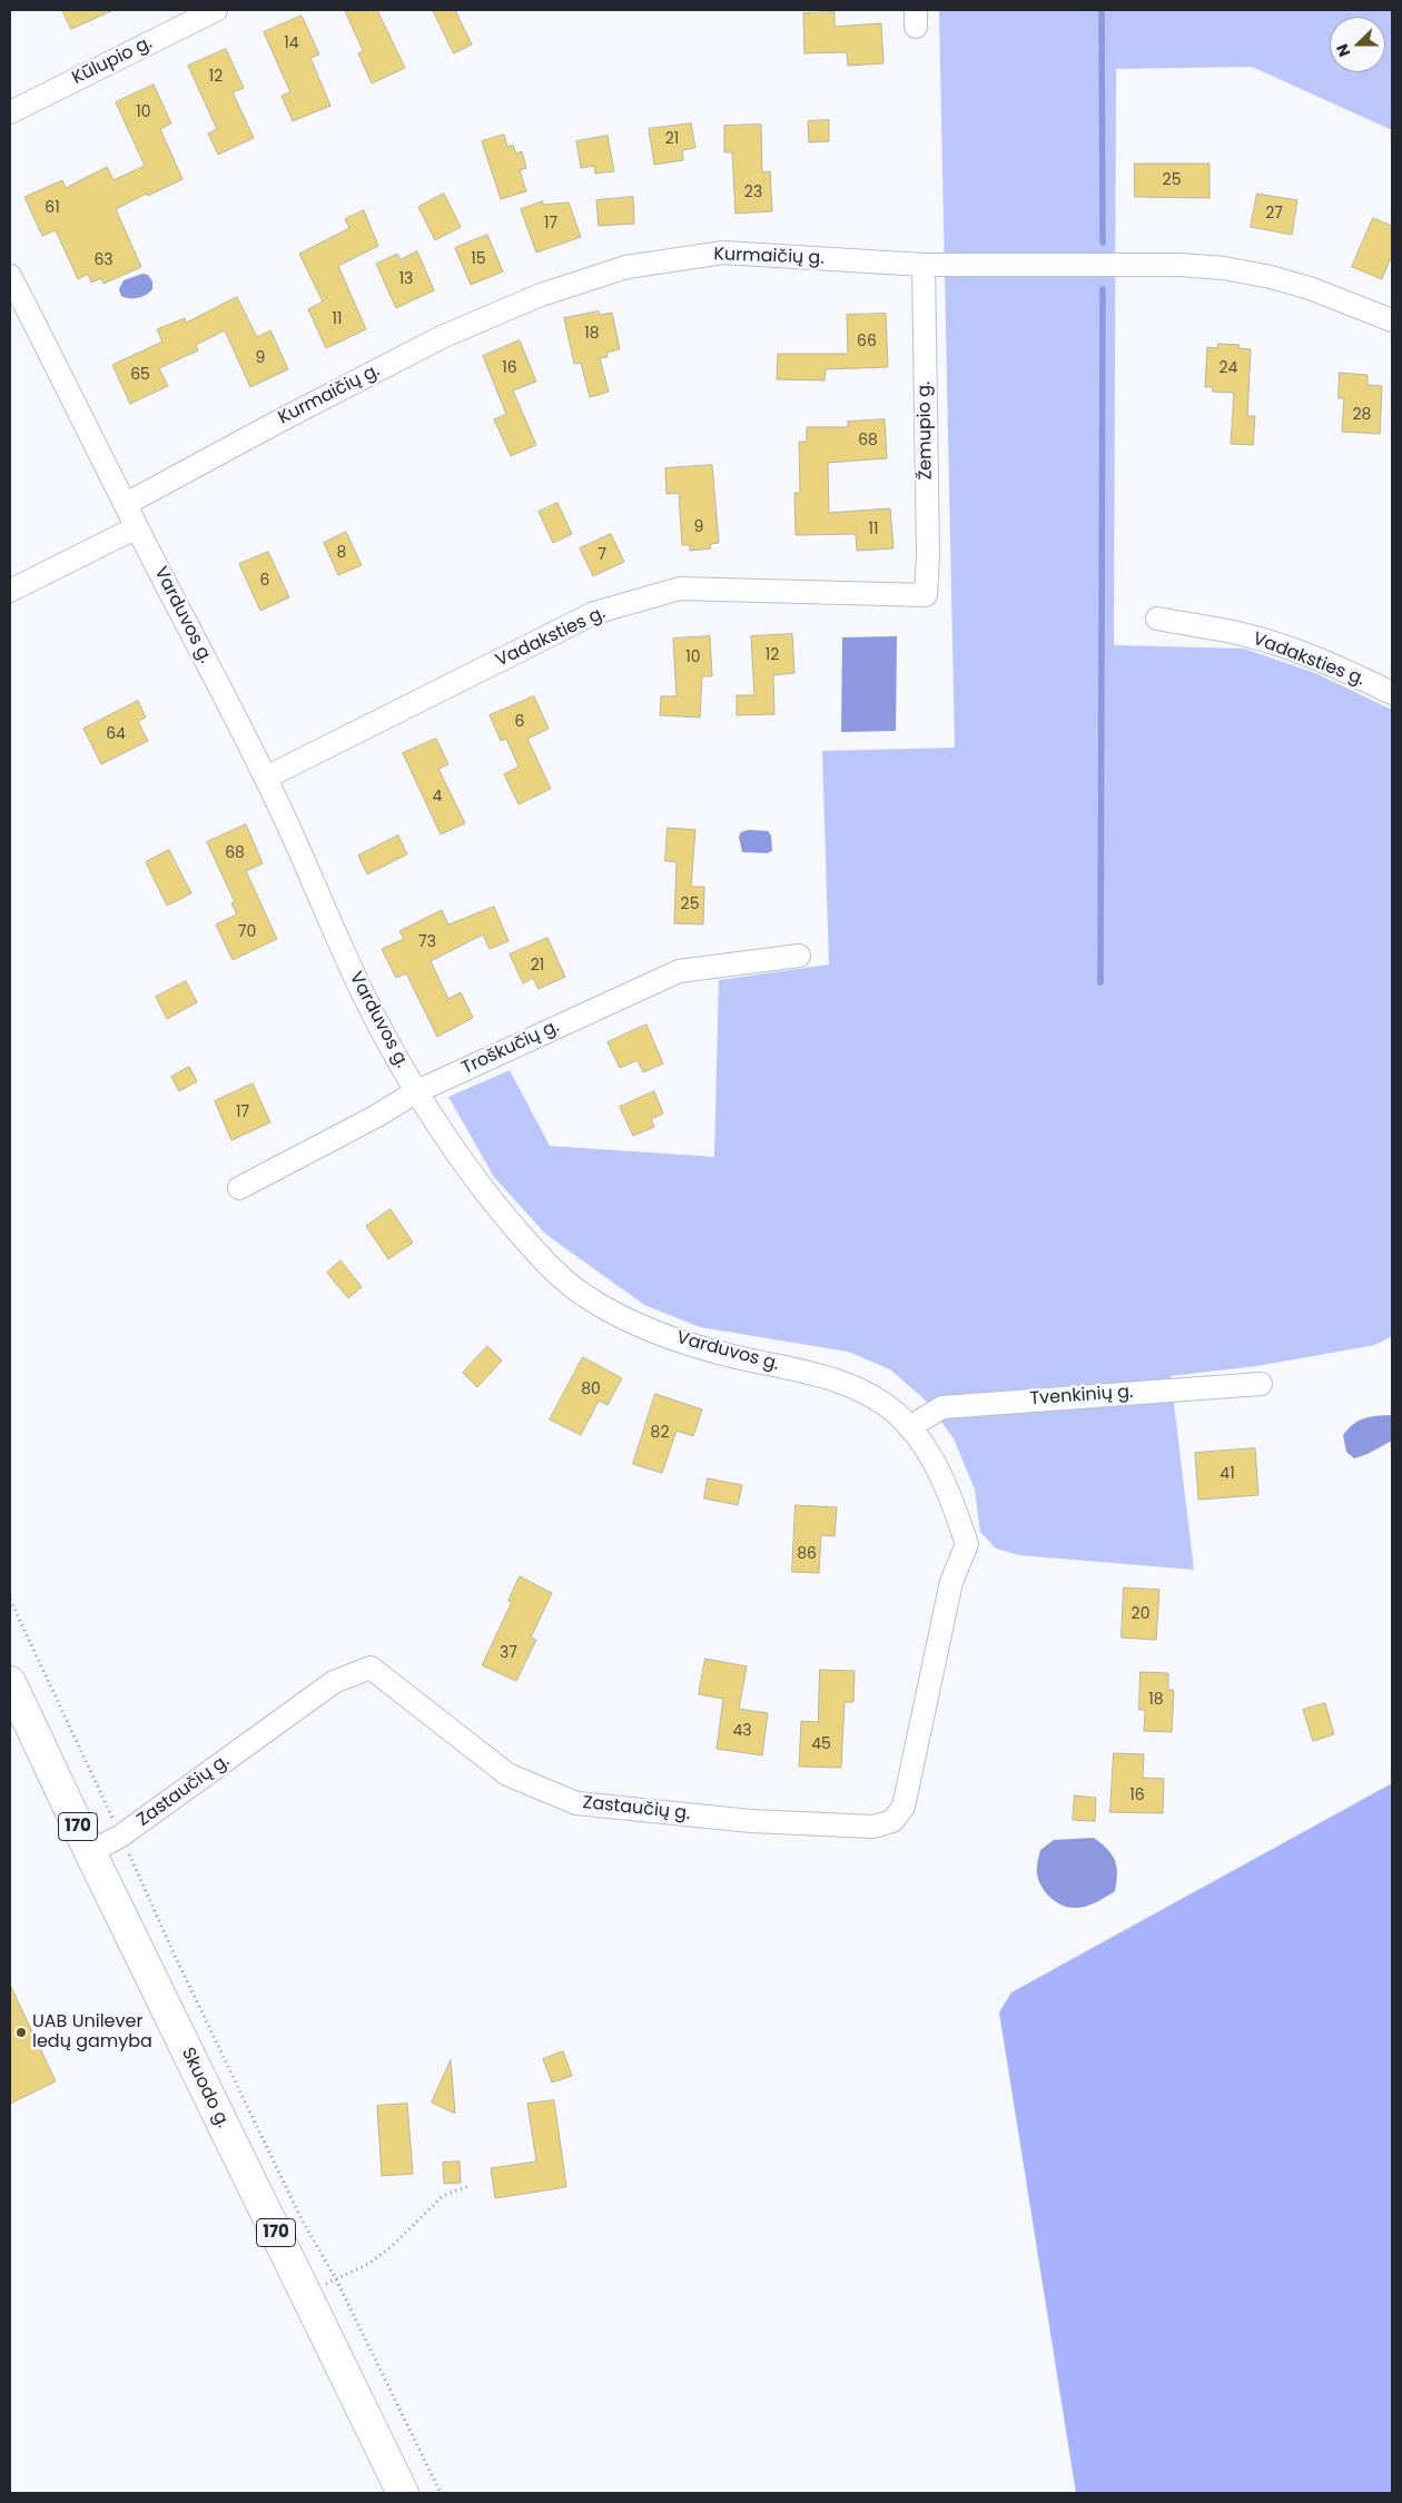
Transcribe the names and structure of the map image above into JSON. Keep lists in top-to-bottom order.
{
  "streets": {
    "main road": ["170", "Skuodo g."],
    "street": [
      "Kūlupio g.",
      "Kurmaičių g.",
      "Žemupio g.",
      "Varduvos g.",
      "Vadaksties g.",
      "Troškučių g.",
      "Tvenkinių g.",
      "Zastaučių g."
    ]
  },
  "crossings": [
    ["Kurmaičių g.", "Žemupio g."],
    ["Kurmaičių g.", "Varduvos g."],
    ["Žemupio g.", "Vadaksties g."],
    ["Varduvos g.", "Vadaksties g."],
    ["Varduvos g.", "Troškučių g."],
    ["Varduvos g.", "Tvenkinių g."],
    ["Varduvos g.", "Zastaučių g."],
    ["Zastaučių g.", "Skuodo g."]
  ],
  "places": ["UAB Unilever ledų gamyba"],
  "house_numbers": [
    "14",
    "12",
    "10",
    "21",
    "25",
    "23",
    "61",
    "27",
    "17",
    "15",
    "63",
    "13",
    "11",
    "18",
    "66",
    "9",
    "16",
    "24",
    "65",
    "28",
    "68",
    "9",
    "11",
    "8",
    "7",
    "6",
    "12",
    "10",
    "6",
    "64",
    "4",
    "68",
    "25",
    "70",
    "73",
    "21",
    "17",
    "80",
    "82",
    "41",
    "86",
    "20",
    "37",
    "18",
    "43",
    "45",
    "16"
  ],
  "north": "left"
}
